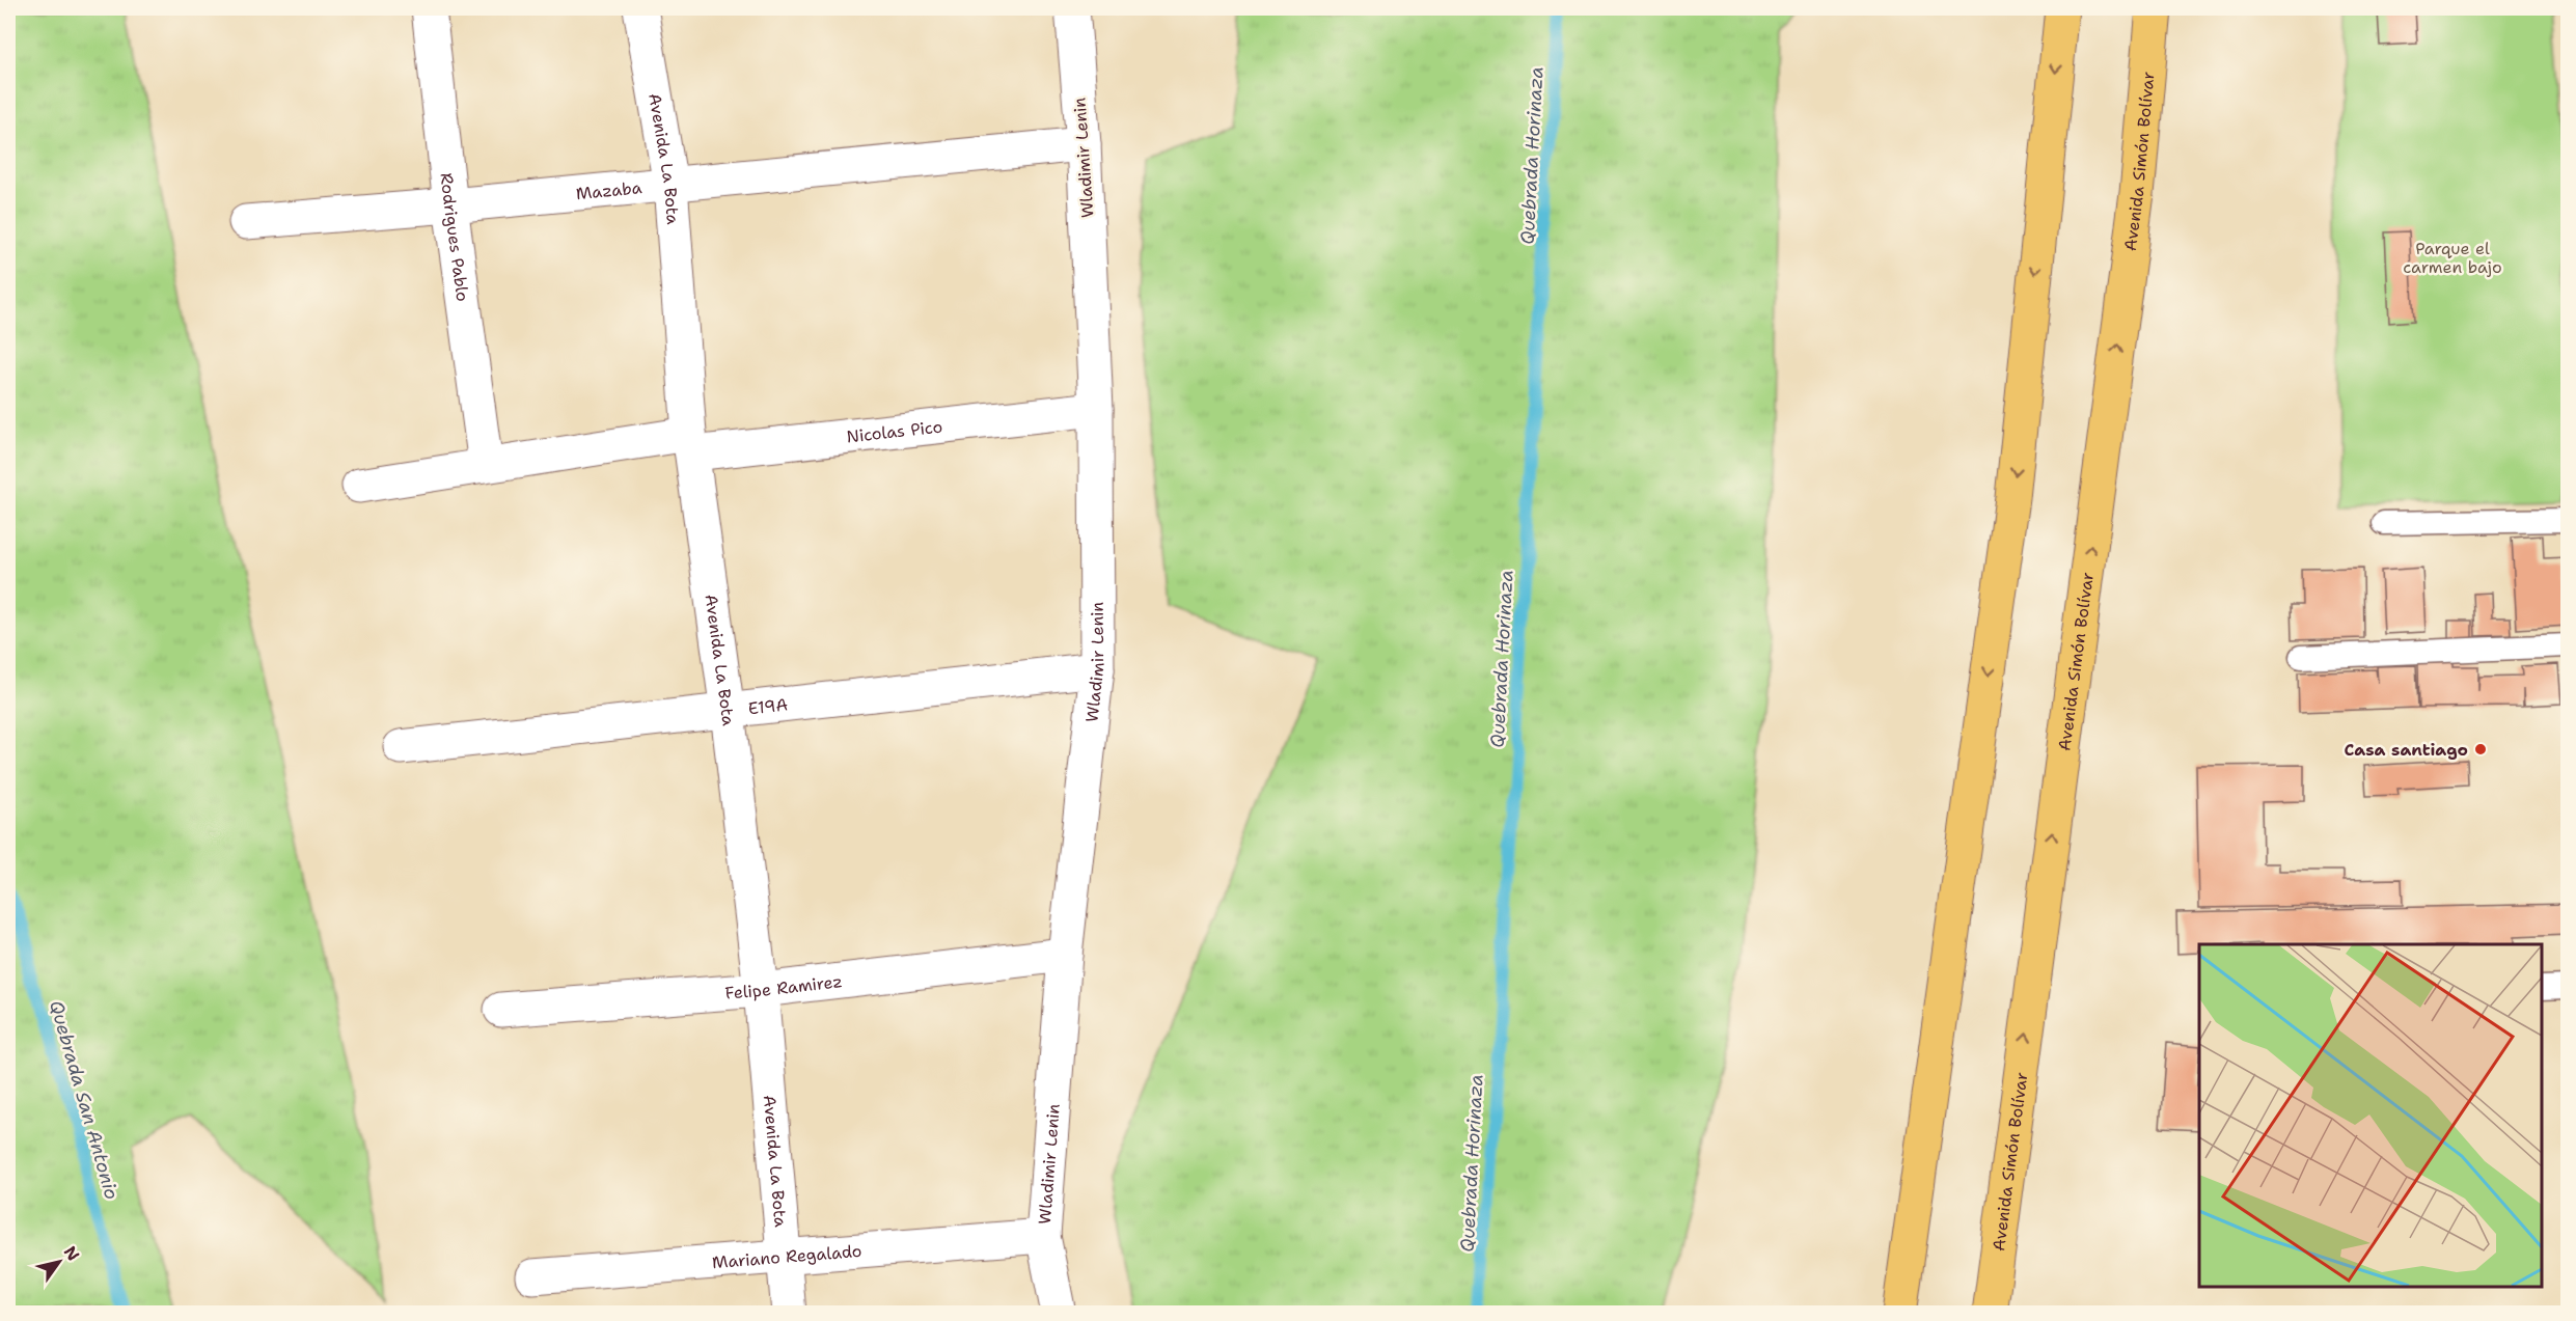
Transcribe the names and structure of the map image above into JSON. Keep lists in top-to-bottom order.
{
  "streets": {
    "highway": ["Avenida Simón Bolívar"],
    "street": [
      "Wladimir Lenin",
      "Avenida La Bota",
      "Mazaba",
      "Rodrigues Pablo",
      "Nicolas Pico",
      "E19A",
      "Felipe Ramirez",
      "Mariano Regalado"
    ]
  },
  "crossings": [
    ["Wladimir Lenin", "Mazaba"],
    ["Wladimir Lenin", "Nicolas Pico"],
    ["Wladimir Lenin", "E19A"],
    ["Wladimir Lenin", "Felipe Ramirez"],
    ["Wladimir Lenin", "Mariano Regalado"],
    ["Avenida La Bota", "Mazaba"],
    ["Avenida La Bota", "Nicolas Pico"],
    ["Avenida La Bota", "E19A"],
    ["Avenida La Bota", "Felipe Ramirez"],
    ["Avenida La Bota", "Mariano Regalado"],
    ["Mazaba", "Rodrigues Pablo"],
    ["Rodrigues Pablo", "Nicolas Pico"]
  ],
  "water": ["Quebrada Horinaza", "Quebrada San Antonio"],
  "parks": ["Parque el carmen bajo"],
  "places": ["Casa santiago"],
  "north": "top right"
}
